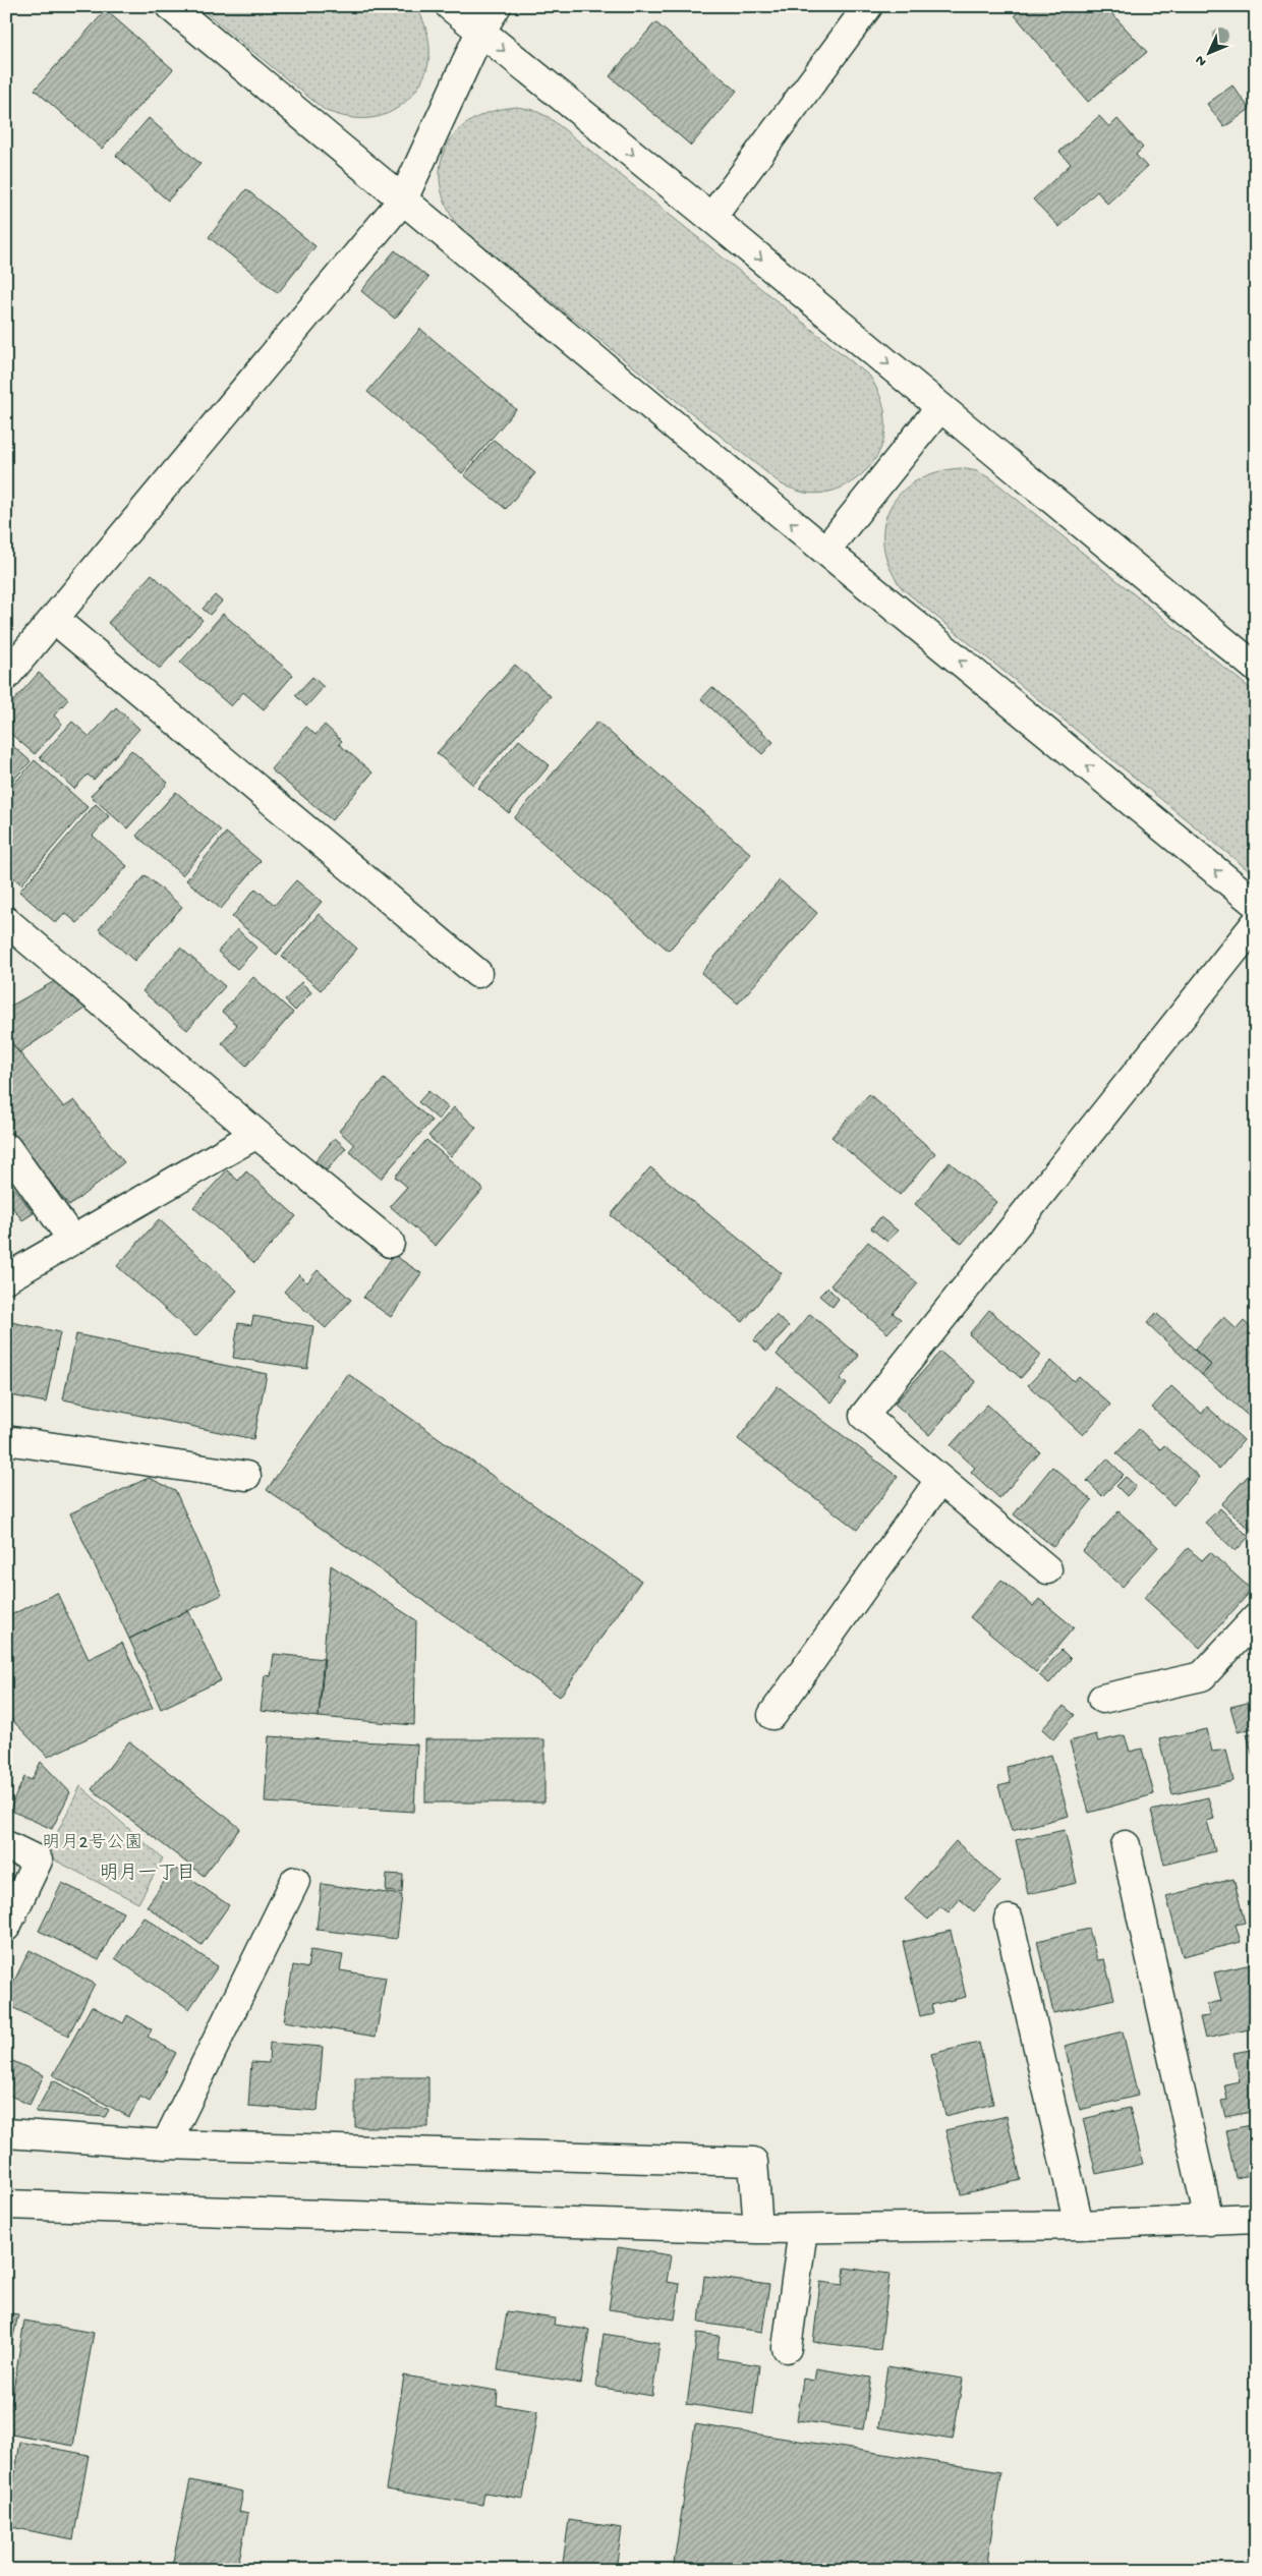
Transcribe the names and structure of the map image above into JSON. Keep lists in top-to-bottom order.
{
  "districts": ["明月一丁目"],
  "parks": ["明月2号公園"],
  "north": "bottom left"
}
